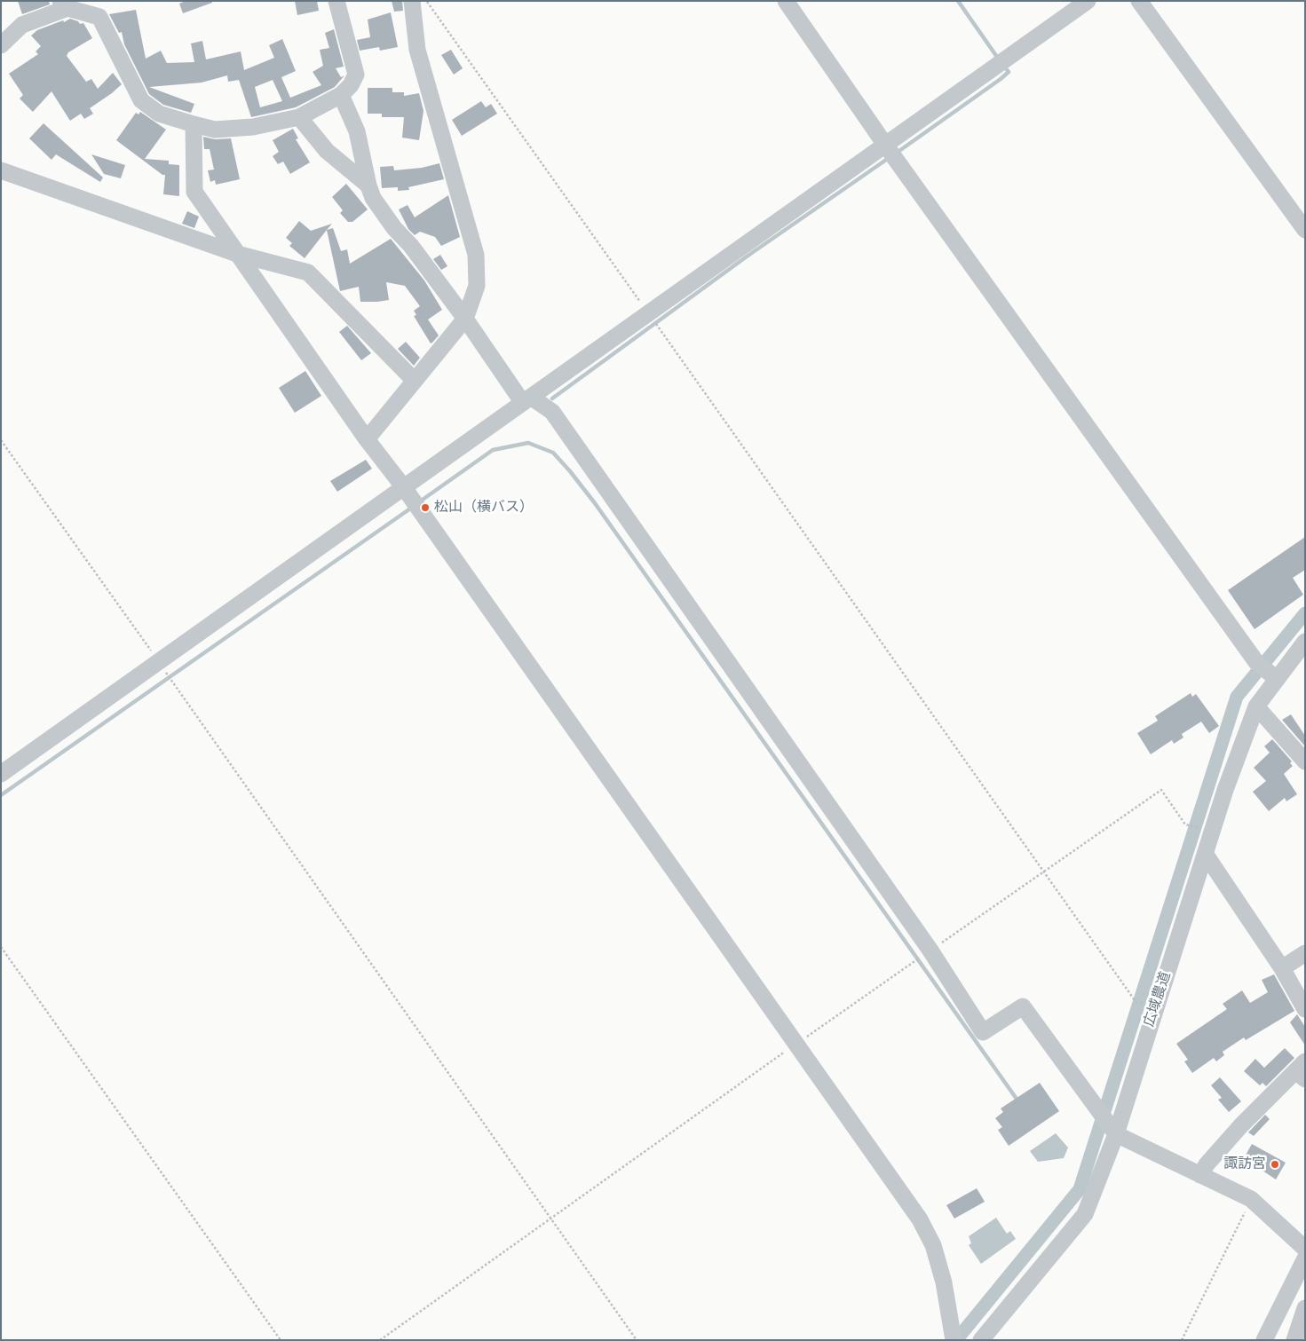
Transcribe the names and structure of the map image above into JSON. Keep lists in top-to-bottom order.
{
  "streets": {
    "street": ["広域農道"]
  },
  "places": ["松山（横バス）", "諏訪宮"]
}
